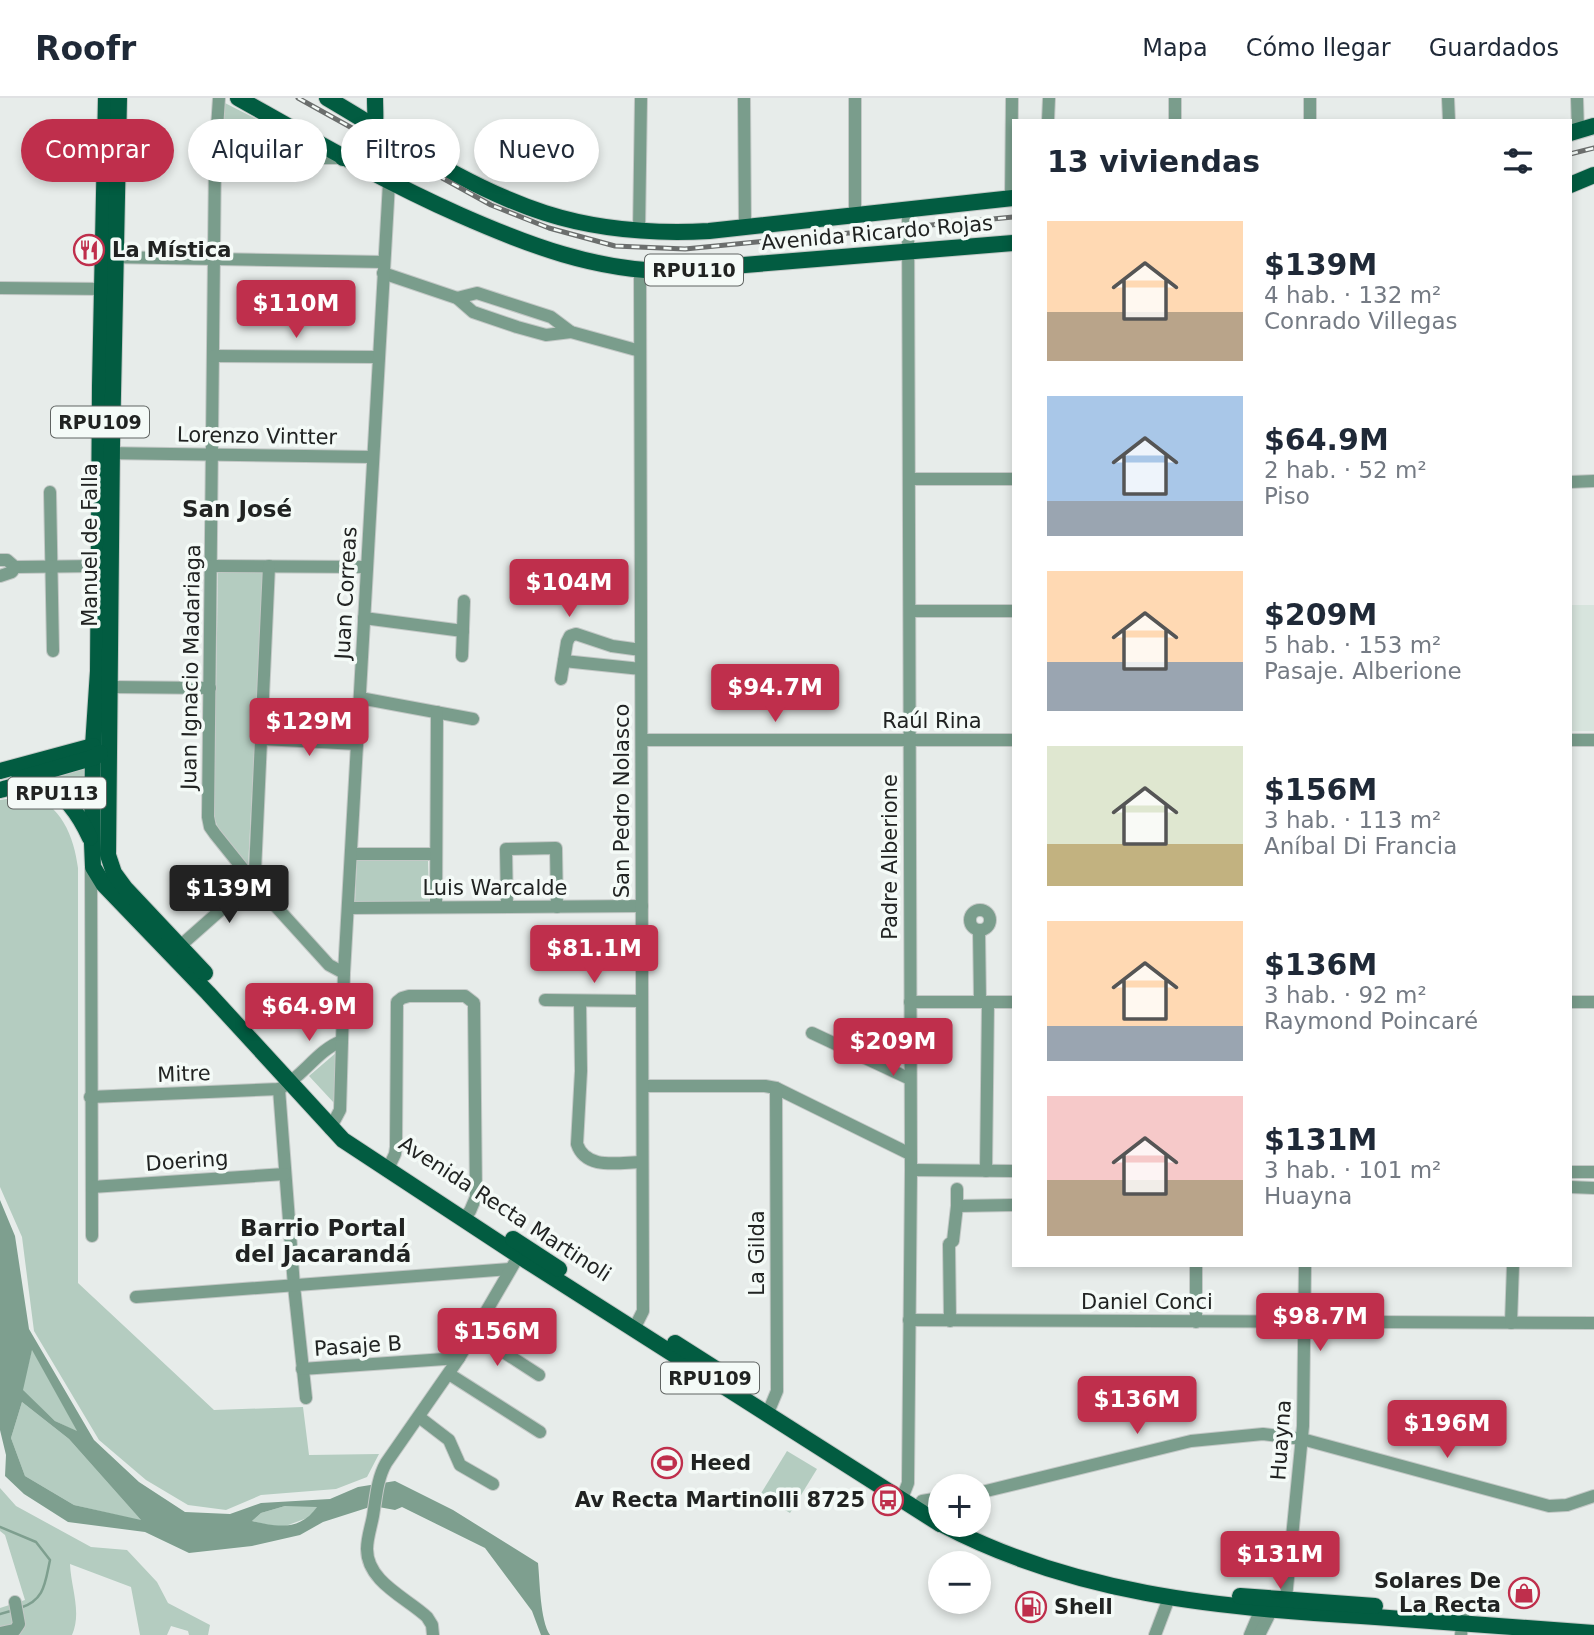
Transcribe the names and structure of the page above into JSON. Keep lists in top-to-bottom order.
{
  "streets": {
    "main road": [
      "Avenida Ricardo Rojas",
      "RPU110",
      "RPU109",
      "Manuel de Falla",
      "RPU113",
      "Avenida Recta Martinoli"
    ],
    "street": [
      "Lorenzo Vintter",
      "Juan Correas",
      "Juan Ignacio Madariaga",
      "Raúl Rina",
      "San Pedro Nolasco",
      "Padre Alberione",
      "Luis Warcalde",
      "Mitre",
      "Doering",
      "La Gilda",
      "Daniel Conci",
      "Pasaje B",
      "Huayna"
    ]
  },
  "crossings": [
    ["Avenida Ricardo Rojas", "Juan Correas"],
    ["Avenida Ricardo Rojas", "San Pedro Nolasco"],
    ["Avenida Ricardo Rojas", "Padre Alberione"],
    ["Lorenzo Vintter", "Manuel de Falla"],
    ["Lorenzo Vintter", "Juan Correas"],
    ["Lorenzo Vintter", "Juan Ignacio Madariaga"],
    ["Manuel de Falla", "RPU113"],
    ["Manuel de Falla", "Mitre"],
    ["Manuel de Falla", "Doering"],
    ["Manuel de Falla", "Avenida Recta Martinoli"],
    ["Juan Correas", "Juan Ignacio Madariaga"],
    ["Juan Correas", "Luis Warcalde"],
    ["Juan Correas", "Avenida Recta Martinoli"],
    ["Raúl Rina", "San Pedro Nolasco"],
    ["Raúl Rina", "Padre Alberione"],
    ["San Pedro Nolasco", "Luis Warcalde"],
    ["San Pedro Nolasco", "Avenida Recta Martinoli"],
    ["Padre Alberione", "Avenida Recta Martinoli"],
    ["Padre Alberione", "Daniel Conci"],
    ["Mitre", "Avenida Recta Martinoli"],
    ["Avenida Recta Martinoli", "La Gilda"],
    ["Avenida Recta Martinoli", "Huayna"],
    ["Daniel Conci", "Huayna"]
  ],
  "districts": ["San José", "Barrio Portal del Jacarandá"],
  "places": {
    "restaurant": ["La Mística"],
    "sports": ["Heed"],
    "bus stop": ["Av Recta Martinolli 8725"],
    "shop": ["Solares De La Recta"],
    "fuel station": ["Shell"]
  },
  "page": {
    "header": "Roofr",
    "nav": ["Mapa", "Cómo llegar", "Guardados"],
    "chip": [
      "Comprar",
      "Alquilar",
      "Filtros",
      "Nuevo"
    ],
    "heading": "13 viviendas",
    "list": [
      {
        "name": "$139M",
        "note": "4 hab. · 132 m² · Conrado Villegas"
      },
      {
        "name": "$64.9M",
        "note": "2 hab. · 52 m² · Piso"
      },
      {
        "name": "$209M",
        "note": "5 hab. · 153 m² · Pasaje. Alberione"
      },
      {
        "name": "$156M",
        "note": "3 hab. · 113 m² · Aníbal Di Francia"
      },
      {
        "name": "$136M",
        "note": "3 hab. · 92 m² · Raymond Poincaré"
      },
      {
        "name": "$131M",
        "note": "3 hab. · 101 m² · Huayna"
      }
    ],
    "price": [
      "$110M",
      "$104M",
      "$94.7M",
      "$129M",
      "$139M",
      "$81.1M",
      "$64.9M",
      "$209M",
      "$98.7M",
      "$156M",
      "$136M",
      "$196M",
      "$131M"
    ],
    "map_buttons": ["+", "−"]
  }
}
